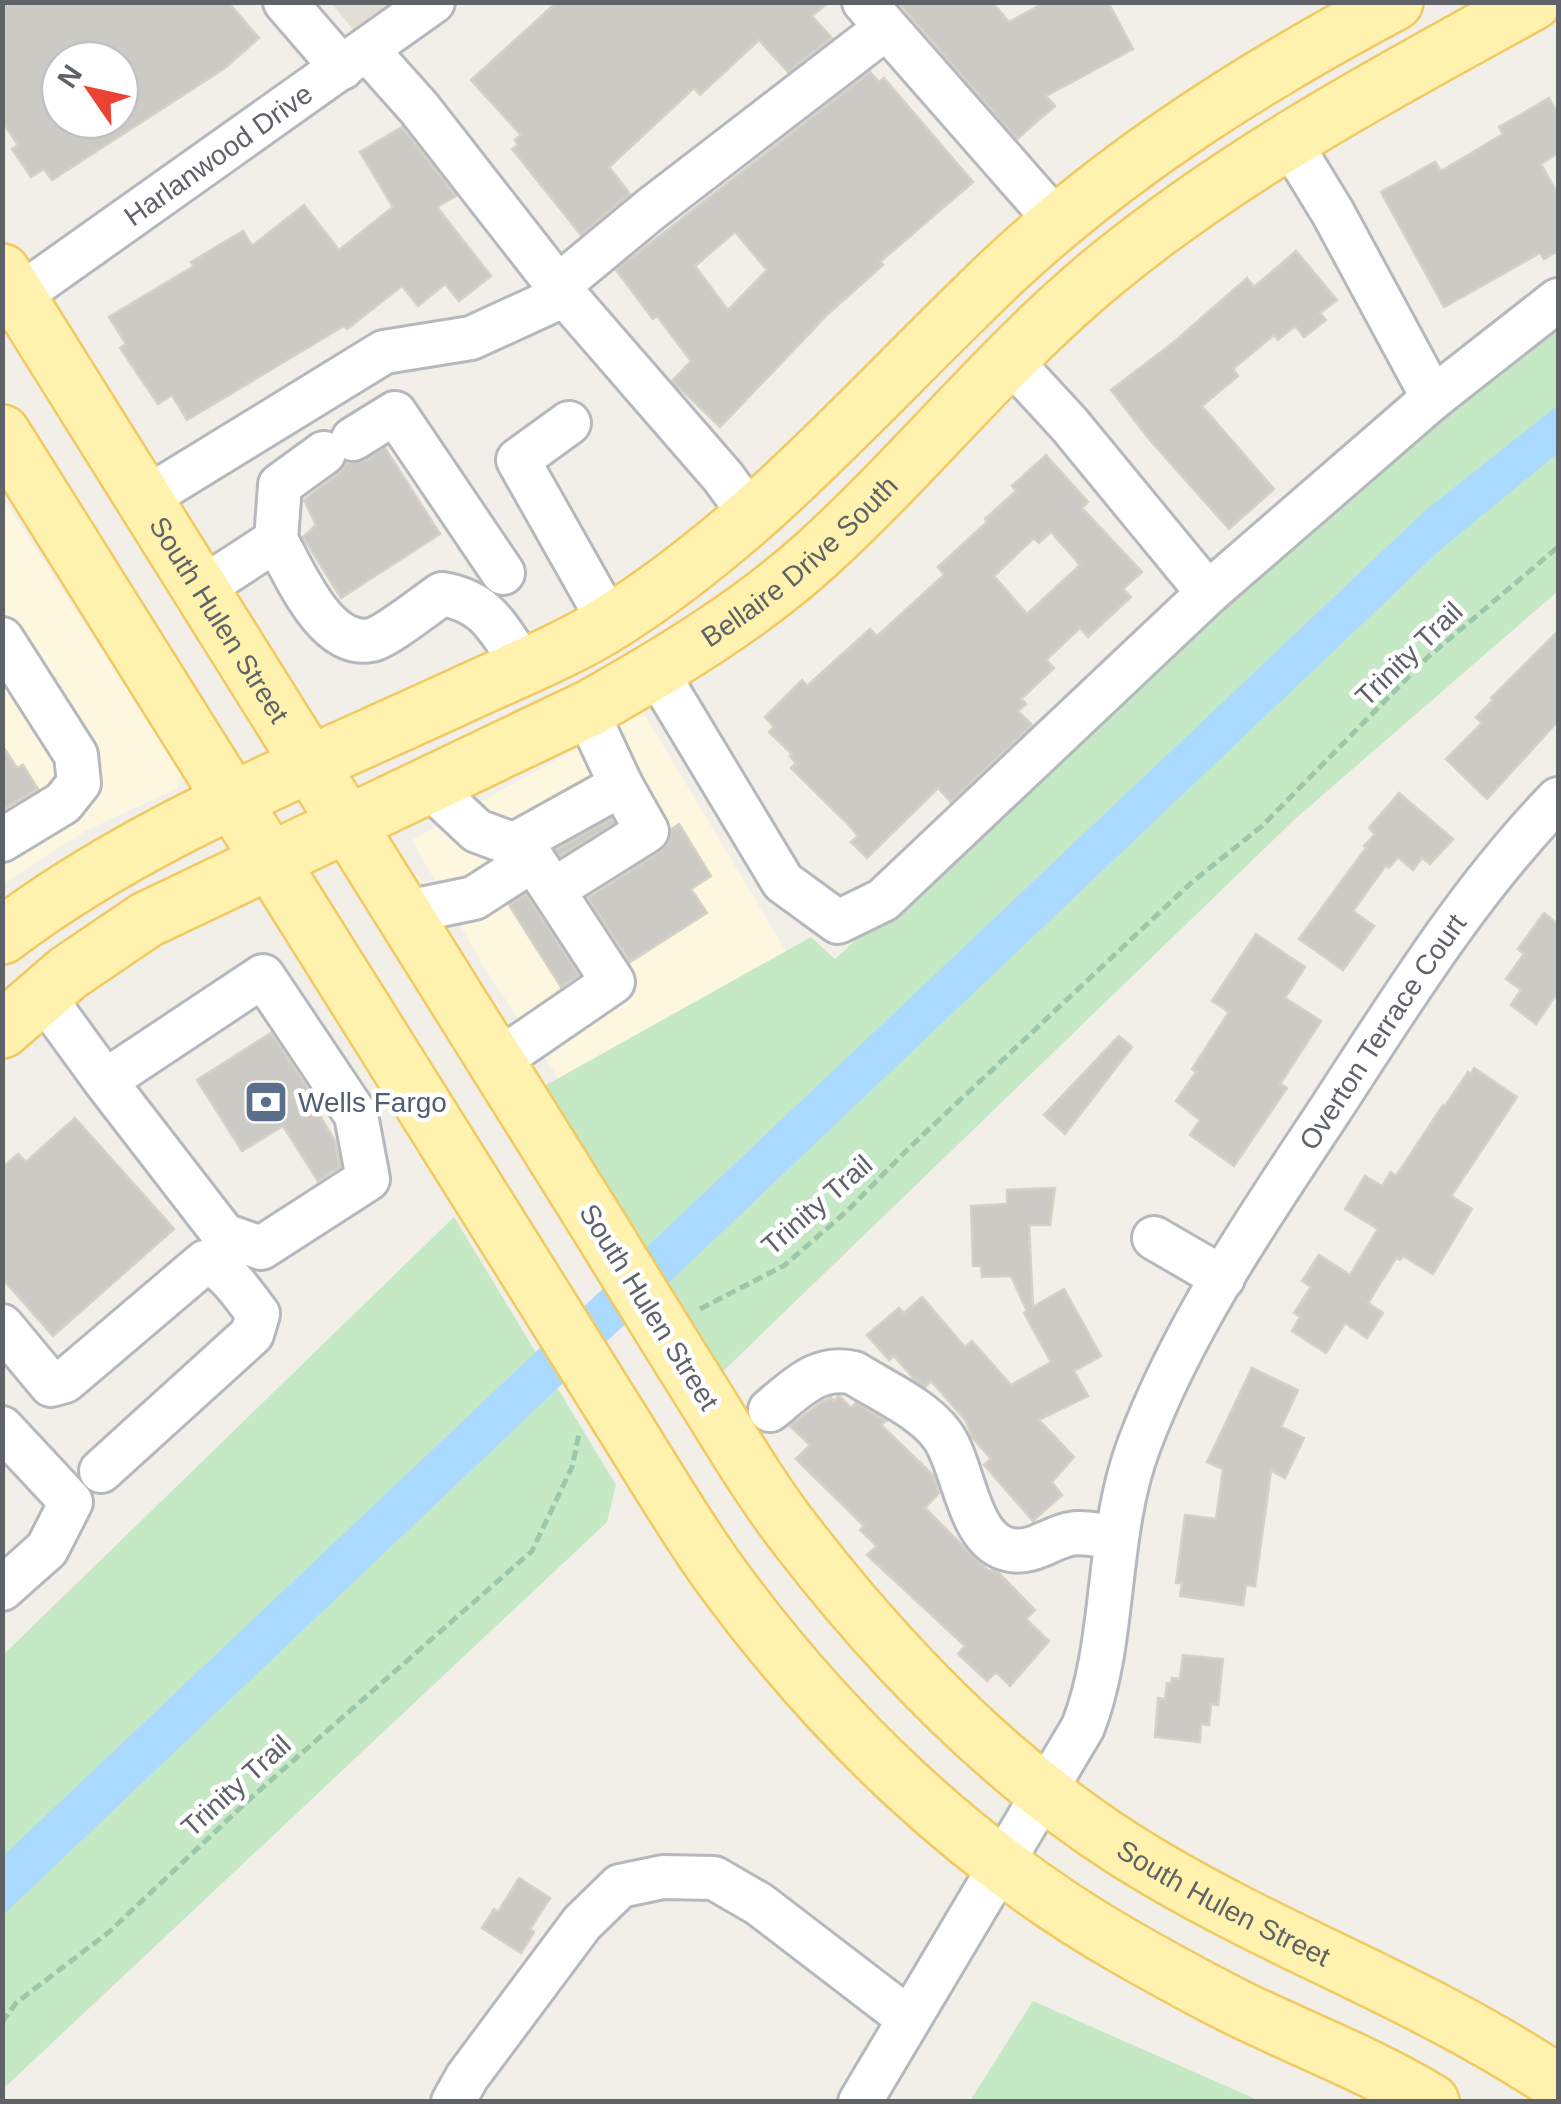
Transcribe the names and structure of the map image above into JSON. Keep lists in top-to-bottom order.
{
  "streets": {
    "main road": ["Bellaire Drive South", "South Hulen Street"],
    "street": ["Harlanwood Drive", "Overton Terrace Court"],
    "path": ["Trinity Trail"]
  },
  "crossings": [
    ["Harlanwood Drive", "South Hulen Street"],
    ["Bellaire Drive South", "South Hulen Street"],
    ["South Hulen Street", "Trinity Trail"],
    ["South Hulen Street", "Overton Terrace Court"]
  ],
  "places": {
    "bank": ["Wells Fargo"]
  },
  "north": "top left"
}
